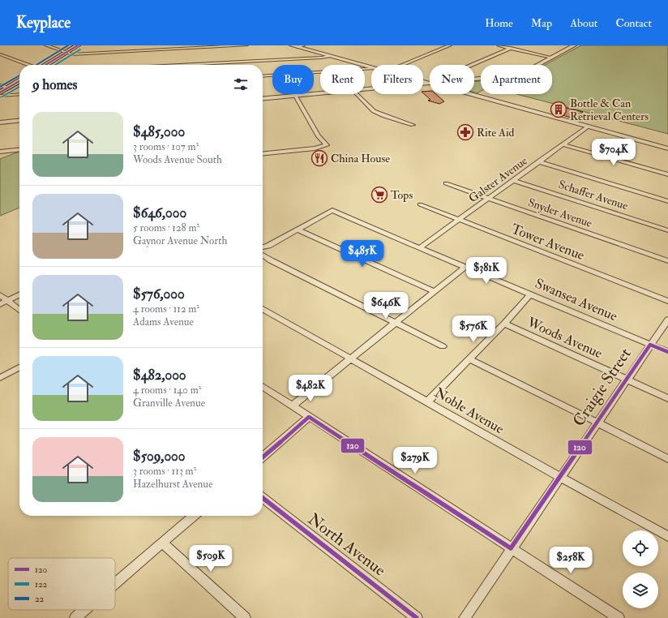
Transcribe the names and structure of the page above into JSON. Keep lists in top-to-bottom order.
{
  "streets": {
    "street": [
      "Galster Avenue",
      "Schaffer Avenue",
      "Snyder Avenue",
      "Tower Avenue",
      "Swansea Avenue",
      "Woods Avenue",
      "Craigie Street",
      "Noble Avenue",
      "North Avenue"
    ]
  },
  "crossings": [
    ["Galster Avenue", "Schaffer Avenue"],
    ["Galster Avenue", "Snyder Avenue"],
    ["Galster Avenue", "Tower Avenue"],
    ["Galster Avenue", "Swansea Avenue"],
    ["Swansea Avenue", "Craigie Street"],
    ["Woods Avenue", "Craigie Street"],
    ["Craigie Street", "Noble Avenue"]
  ],
  "places": {
    "building": ["Bottle & Can Retrieval Centers"],
    "pharmacy": ["Rite Aid"],
    "restaurant": ["China House"],
    "supermarket": ["Tops"]
  },
  "lines": ["transit line 120", "transit line 22", "transit line 122"],
  "legend": ["120", "122", "22"],
  "page": {
    "header": "Keyplace",
    "nav": [
      "Home",
      "Map",
      "About",
      "Contact"
    ],
    "chip": [
      "Buy",
      "Rent",
      "Filters",
      "New",
      "Apartment"
    ],
    "heading": "9 homes",
    "list": [
      {
        "name": "$485,000",
        "note": "3 rooms · 107 m² · Woods Avenue South"
      },
      {
        "name": "$646,000",
        "note": "5 rooms · 128 m² · Gaynor Avenue North"
      },
      {
        "name": "$576,000",
        "note": "4 rooms · 112 m² · Adams Avenue"
      },
      {
        "name": "$482,000",
        "note": "4 rooms · 140 m² · Granville Avenue"
      },
      {
        "name": "$509,000",
        "note": "3 rooms · 113 m² · Hazelhurst Avenue"
      }
    ],
    "price": [
      "$704K",
      "$485K",
      "$381K",
      "$646K",
      "$576K",
      "$482K",
      "$279K",
      "$509K",
      "$258K"
    ]
  }
}
